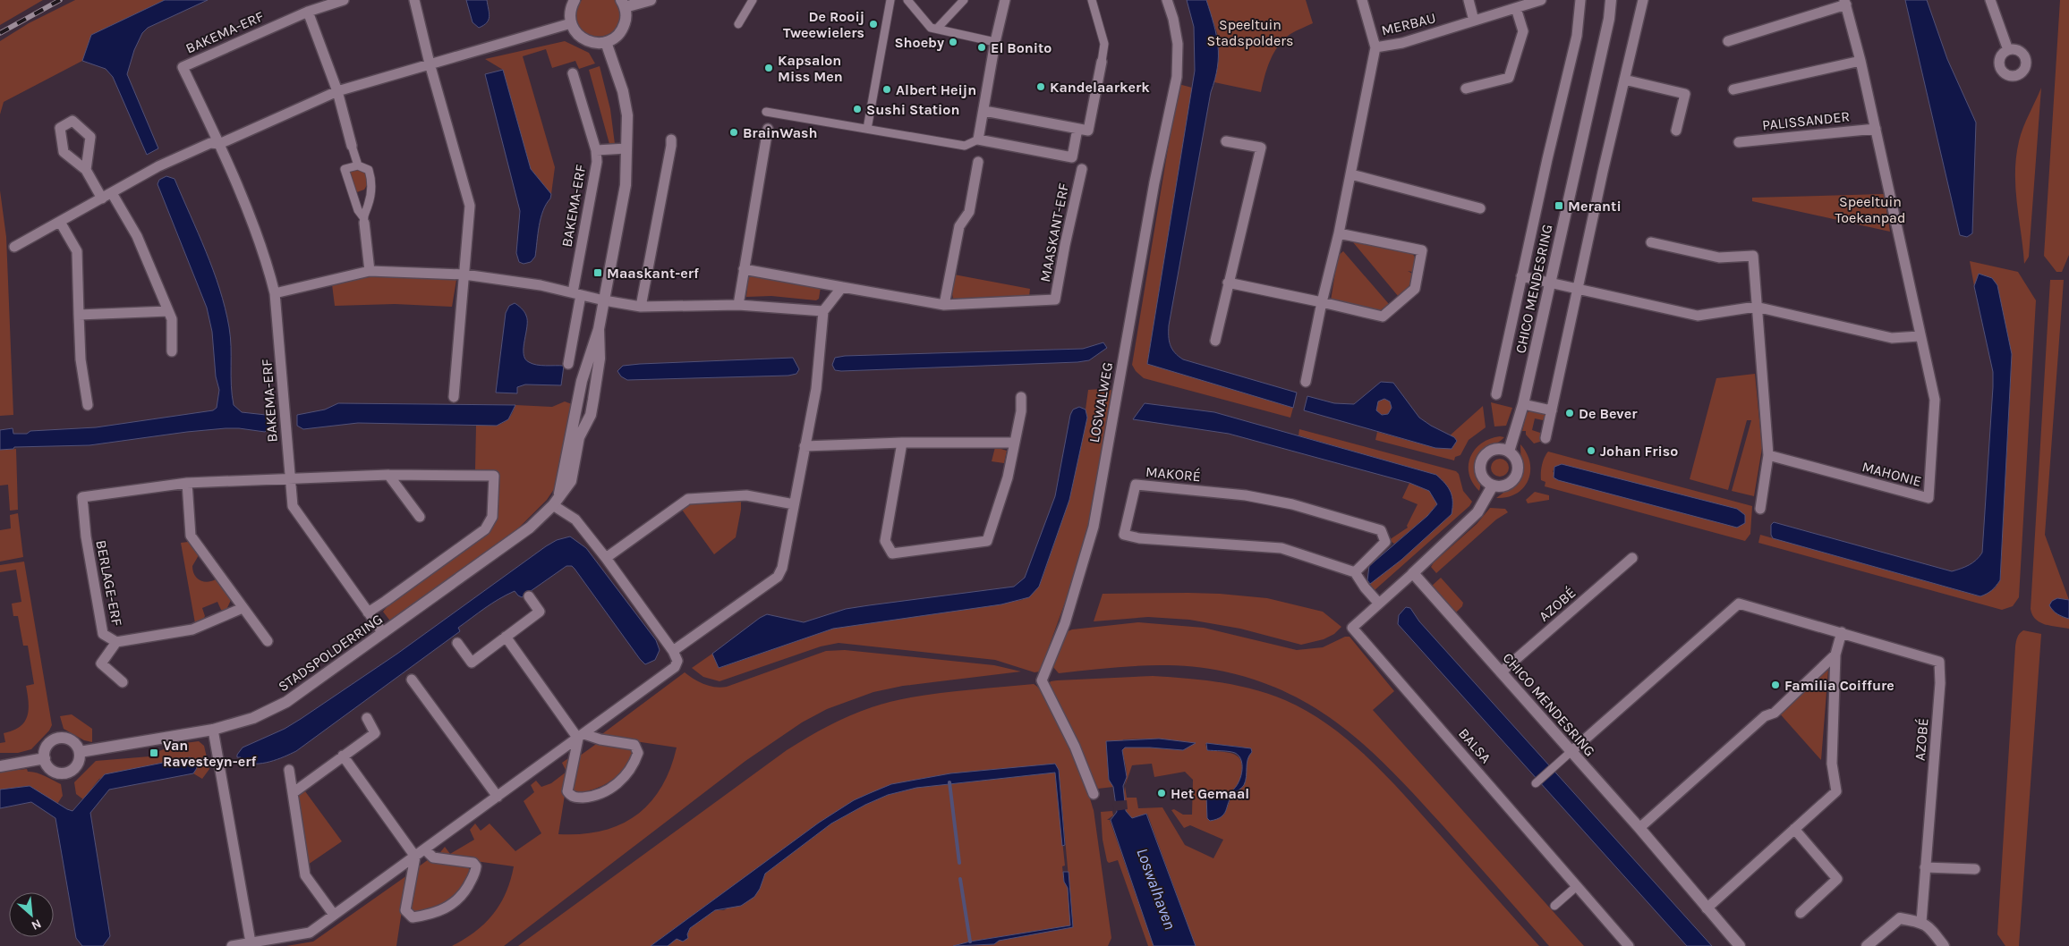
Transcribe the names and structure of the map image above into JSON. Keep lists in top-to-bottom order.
{
  "streets": {
    "street": [
      "MERBAU",
      "BAKEMA-ERF",
      "PALISSANDER",
      "MAASKANT-ERF",
      "CHICO MENDESRING",
      "LOSWALWEG",
      "MAKORÉ",
      "MAHONIE",
      "BERLAGE-ERF",
      "AZOBÉ",
      "STADSPOLDERRING",
      "BALSA"
    ]
  },
  "crossings": [
    ["BAKEMA-ERF", "BERLAGE-ERF"],
    ["BAKEMA-ERF", "STADSPOLDERRING"],
    ["PALISSANDER", "MAHONIE"],
    ["CHICO MENDESRING", "AZOBÉ"],
    ["CHICO MENDESRING", "BALSA"]
  ],
  "water": ["Loswalhaven"],
  "parks": ["Speeltuin Stadspolders", "Speeltuin Toekanpad"],
  "places": {
    "other": [
      "De Rooij Tweewielers",
      "Shoeby",
      "El Bonito",
      "Kapsalon Miss Men",
      "Kandelaarkerk",
      "Albert Heijn",
      "Sushi Station",
      "BrainWash",
      "De Bever",
      "Johan Friso",
      "Familia Coiffure",
      "Het Gemaal"
    ],
    "transit": ["Meranti", "Maaskant-erf", "Van Ravesteyn-erf"]
  },
  "north": "bottom right"
}
